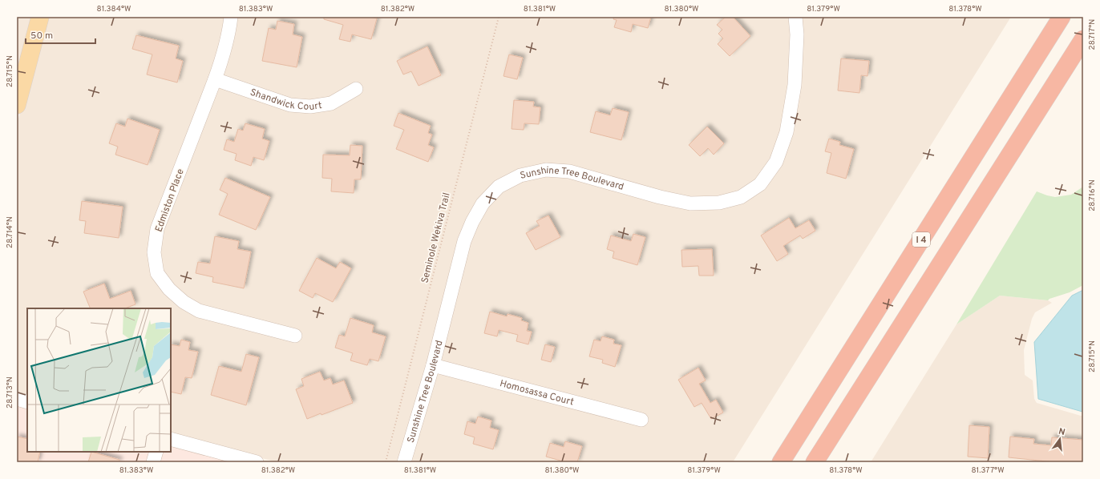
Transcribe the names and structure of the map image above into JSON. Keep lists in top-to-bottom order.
{
  "streets": {
    "highway": ["I 4"],
    "street": [
      "Shandwick Court",
      "Sunshine Tree Boulevard",
      "Edmiston Place",
      "Homosassa Court"
    ],
    "path": ["Seminole Wekiva Trail"]
  },
  "crossings": [
    ["Shandwick Court", "Edmiston Place"],
    ["Sunshine Tree Boulevard", "Homosassa Court"]
  ],
  "scale_bar": "50 m",
  "north": "top",
  "coordinates": [
    "81.384°W",
    "81.383°W",
    "81.382°W",
    "81.381°W",
    "81.380°W",
    "81.379°W",
    "81.378°W",
    "28.717°N",
    "28.715°N",
    "28.716°N",
    "28.714°N",
    "28.713°N",
    "81.377°W"
  ]
}
